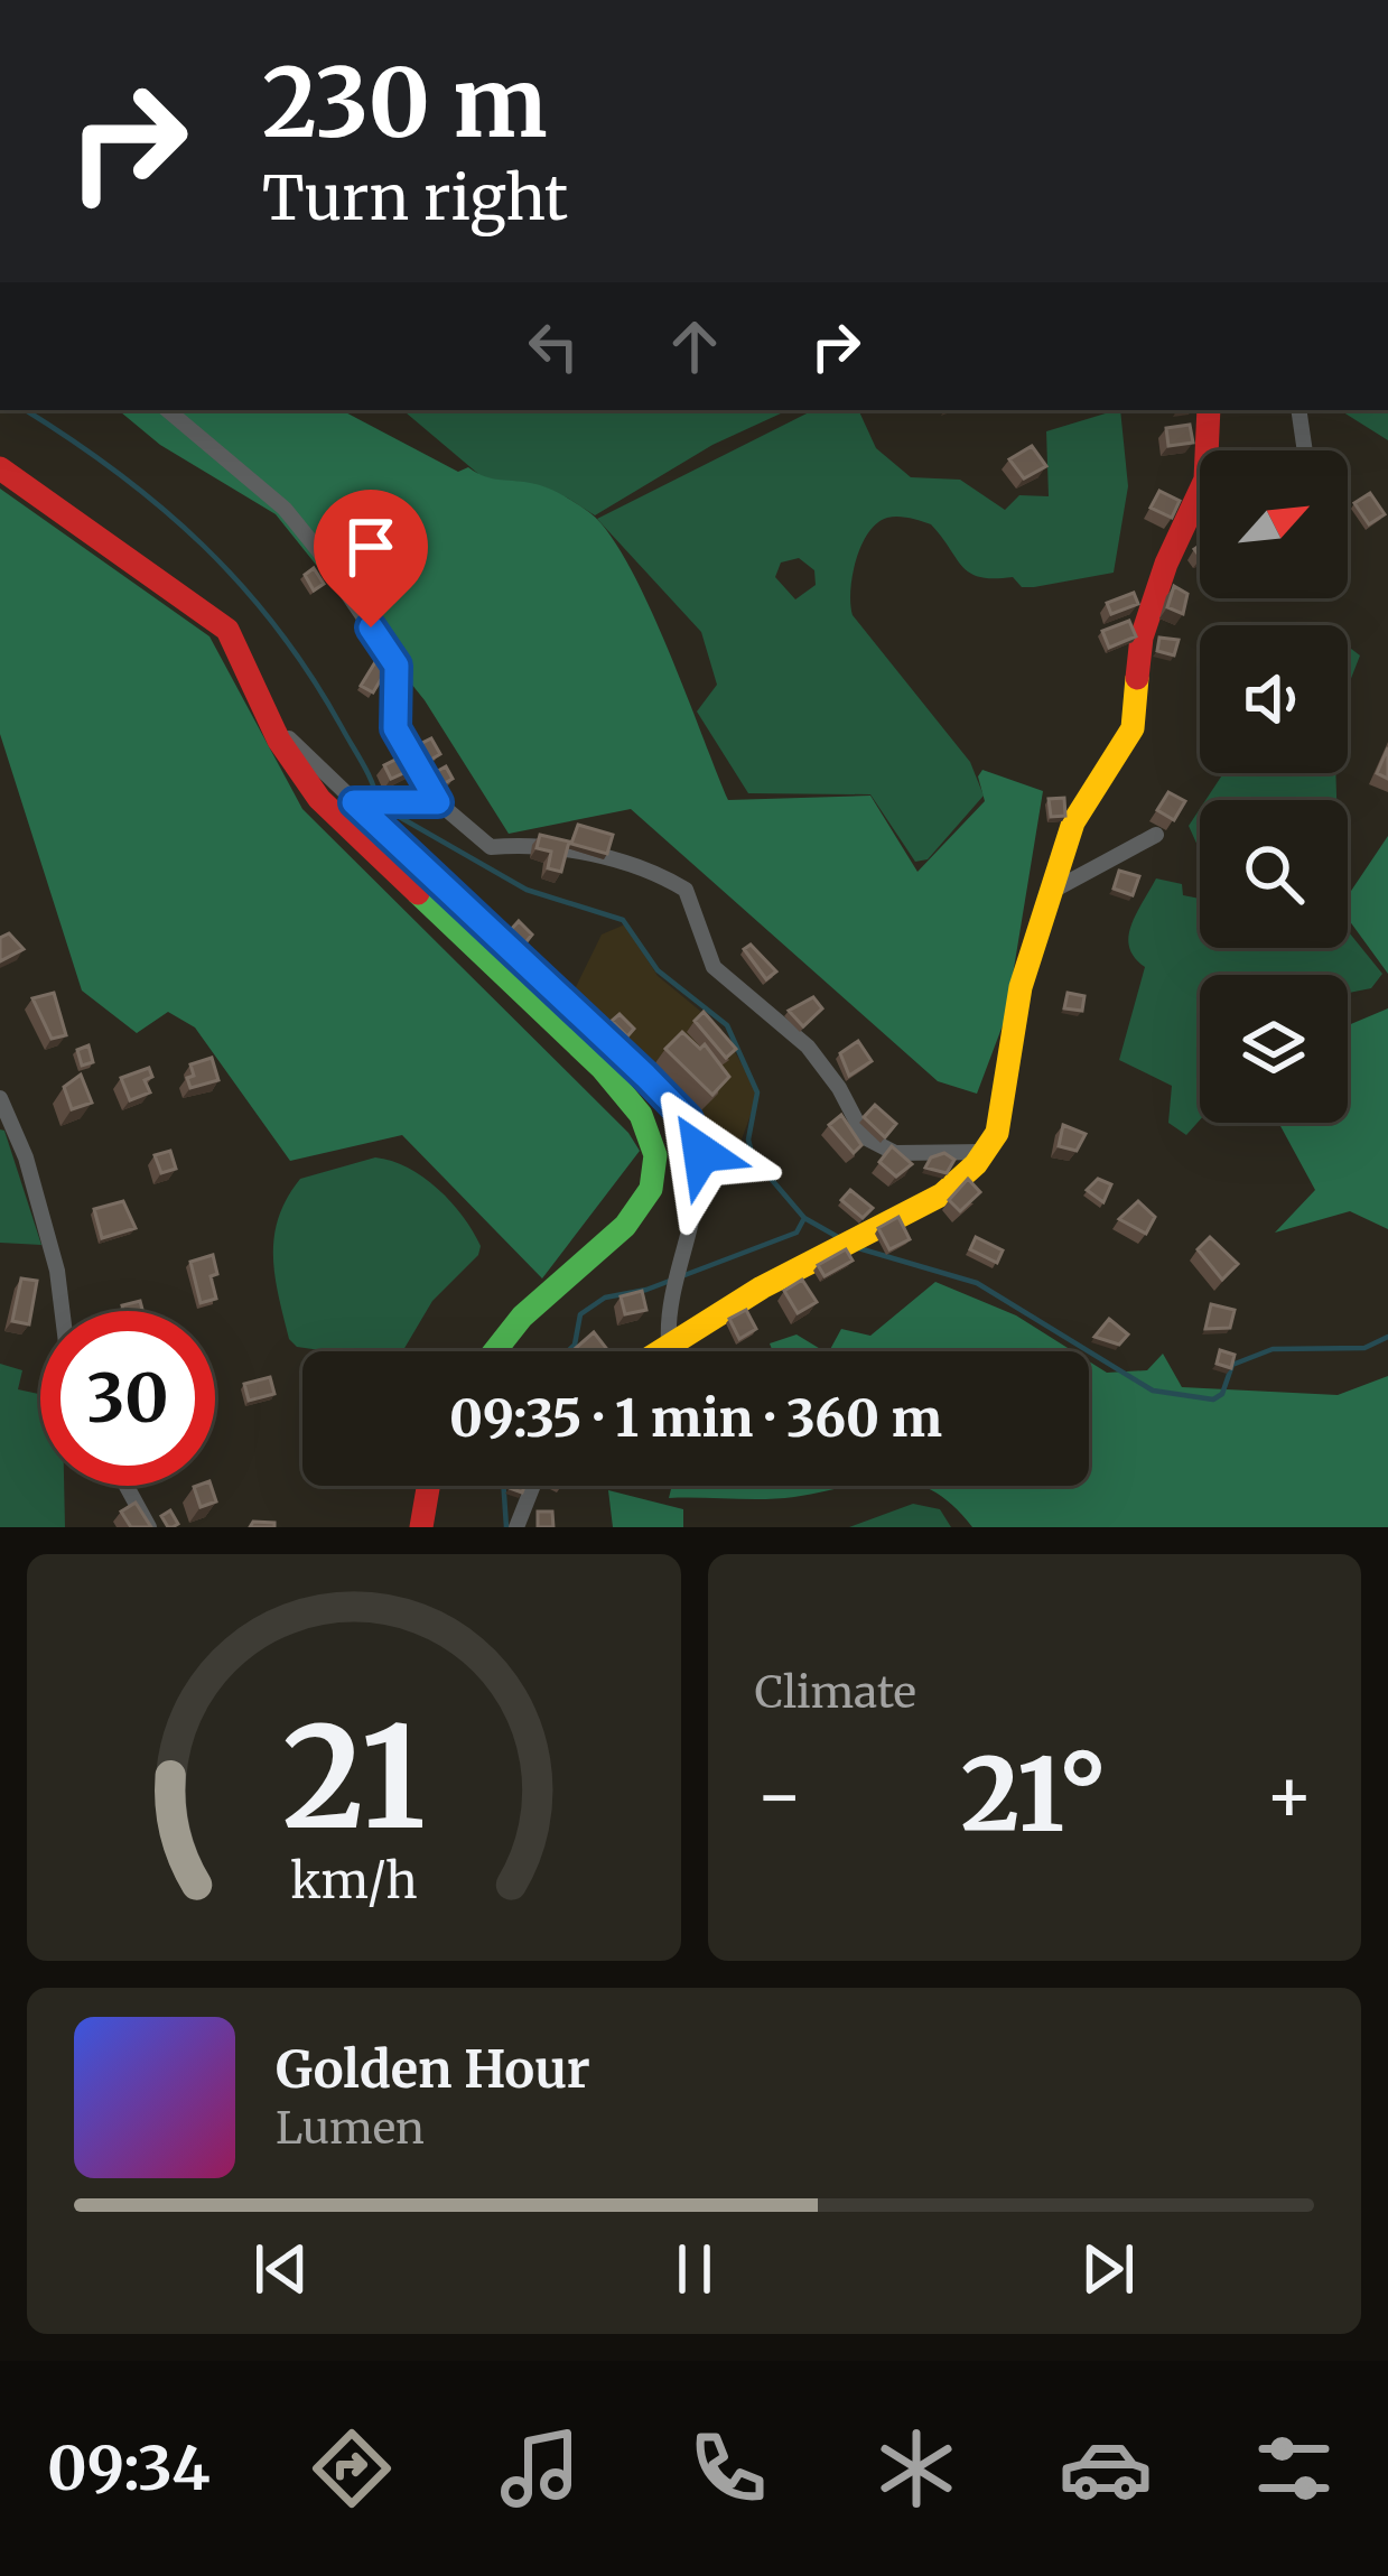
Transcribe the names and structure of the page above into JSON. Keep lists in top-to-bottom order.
{
  "north": "top right",
  "page": {
    "turn": ["230 m", "Turn right"],
    "limit": "30",
    "trip": "09:35 · 1 min · 360 m",
    "tile": "Climate",
    "heat": ["−", "21°", "+"],
    "song": ["Golden Hour", "Lumen"],
    "tabs": "09:34",
    "gauge": ["21", "km/h"]
  }
}
